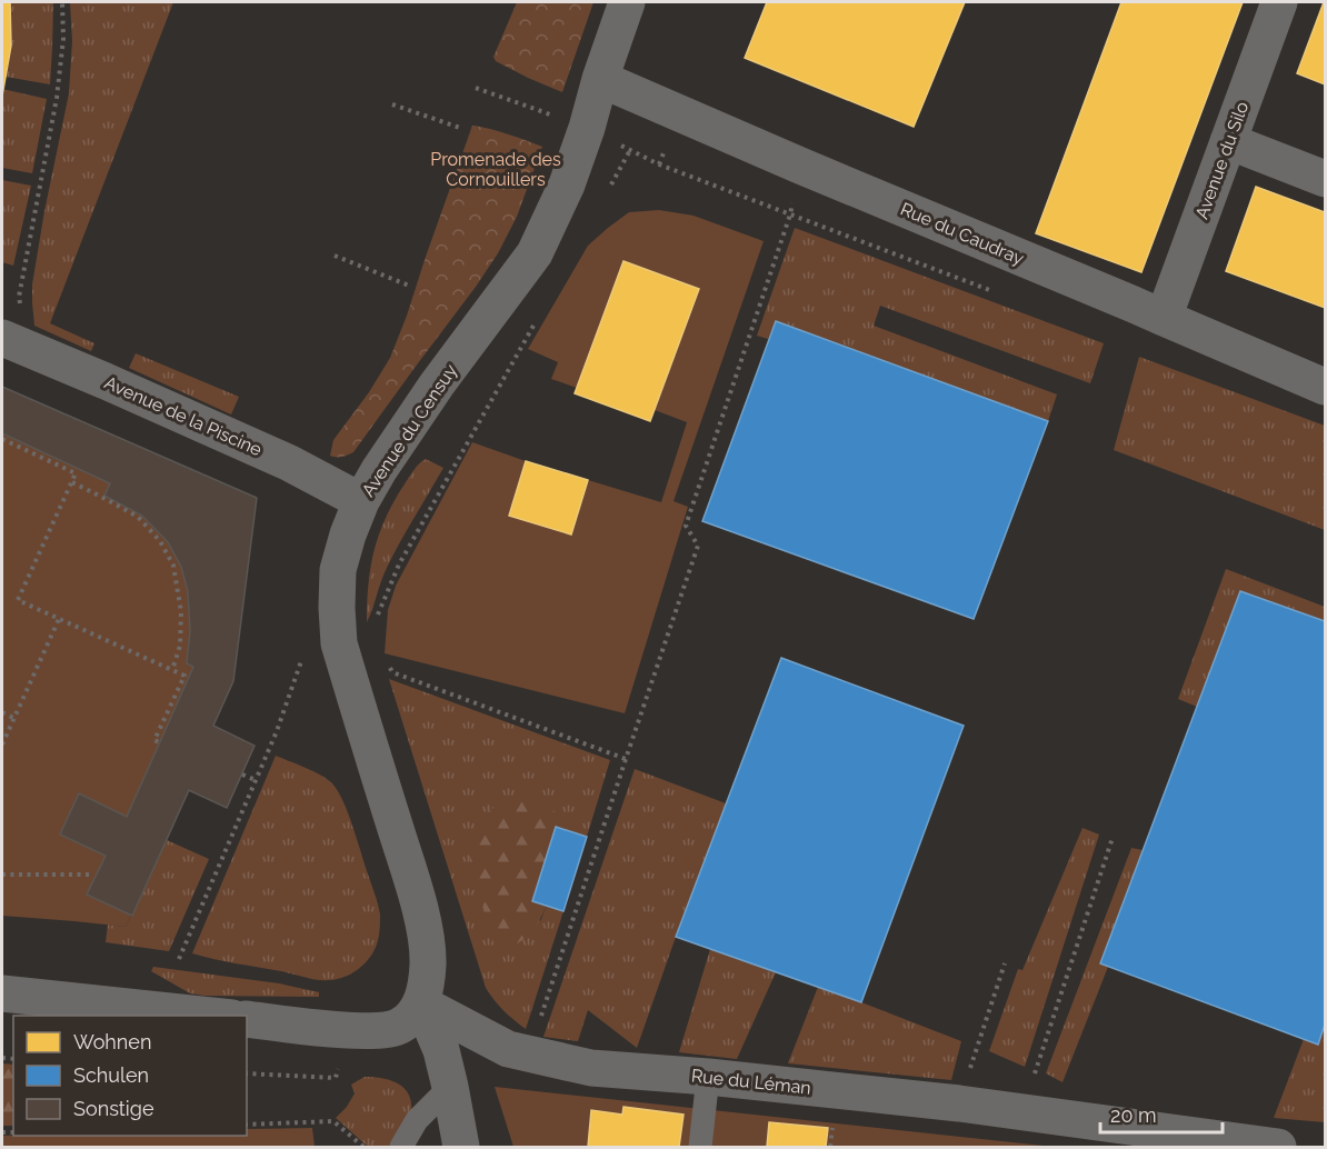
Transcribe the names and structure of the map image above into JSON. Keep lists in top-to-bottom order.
{
  "streets": {
    "street": [
      "Avenue du Silo",
      "Rue du Caudray",
      "Avenue de la Piscine",
      "Avenue du Censuy",
      "Rue du Léman"
    ]
  },
  "crossings": [
    ["Avenue du Silo", "Rue du Caudray"],
    ["Rue du Caudray", "Avenue du Censuy"],
    ["Avenue de la Piscine", "Avenue du Censuy"],
    ["Avenue du Censuy", "Rue du Léman"]
  ],
  "parks": ["Promenade des Cornouillers"],
  "legend": ["Wohnen", "Schulen", "Sonstige"],
  "scale_bar": "20 m"
}
